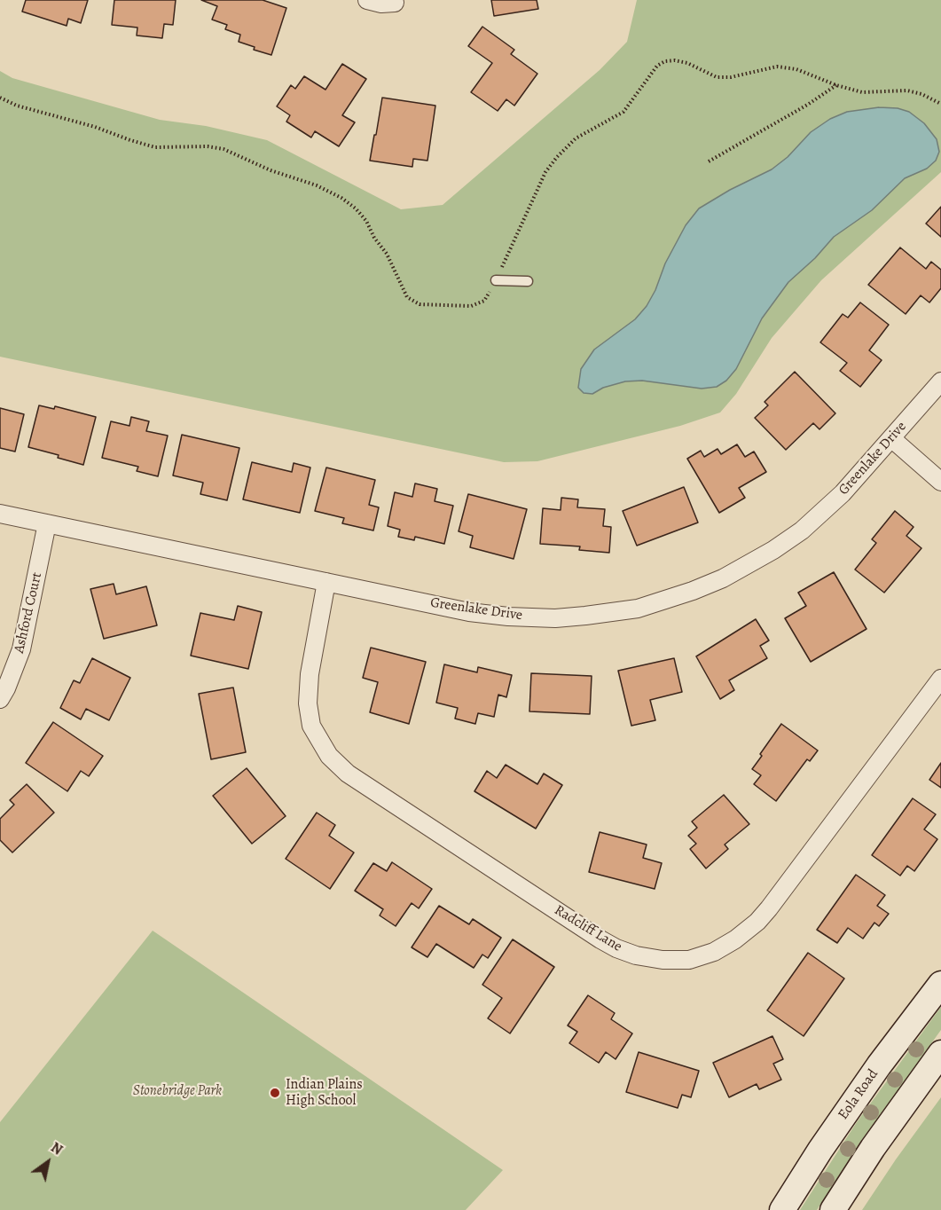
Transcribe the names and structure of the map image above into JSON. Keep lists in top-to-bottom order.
{
  "streets": {
    "main road": ["Eola Road"],
    "street": ["Greenlake Drive", "Ashford Court", "Radcliff Lane"]
  },
  "crossings": [
    ["Greenlake Drive", "Ashford Court"],
    ["Greenlake Drive", "Radcliff Lane"]
  ],
  "parks": ["Stonebridge Park"],
  "places": ["Indian Plains High School"],
  "north": "top right"
}
